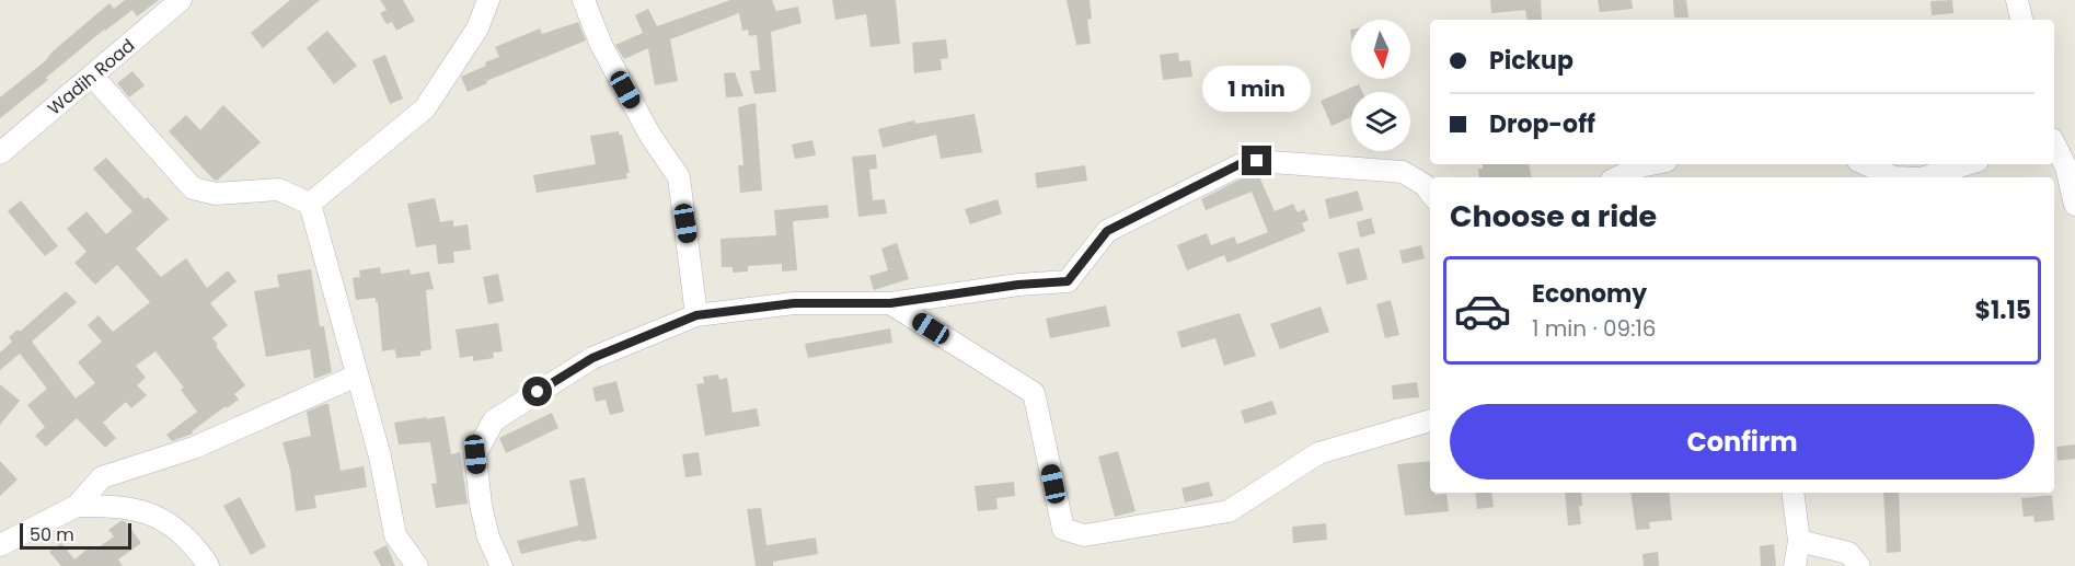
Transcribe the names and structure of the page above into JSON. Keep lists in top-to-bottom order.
{
  "streets": {
    "street": ["Wadih Road"]
  },
  "scale_bar": "50 m",
  "north": "bottom",
  "page": {
    "banner": ["Pickup", "Drop-off"],
    "bubble": "1 min",
    "heading": "Choose a ride",
    "list": [
      {
        "name": "Economy",
        "note": "1 min · 09:16",
        "value": "$1.15"
      }
    ],
    "buttons": "Confirm",
    "scale": "50 m"
  }
}
